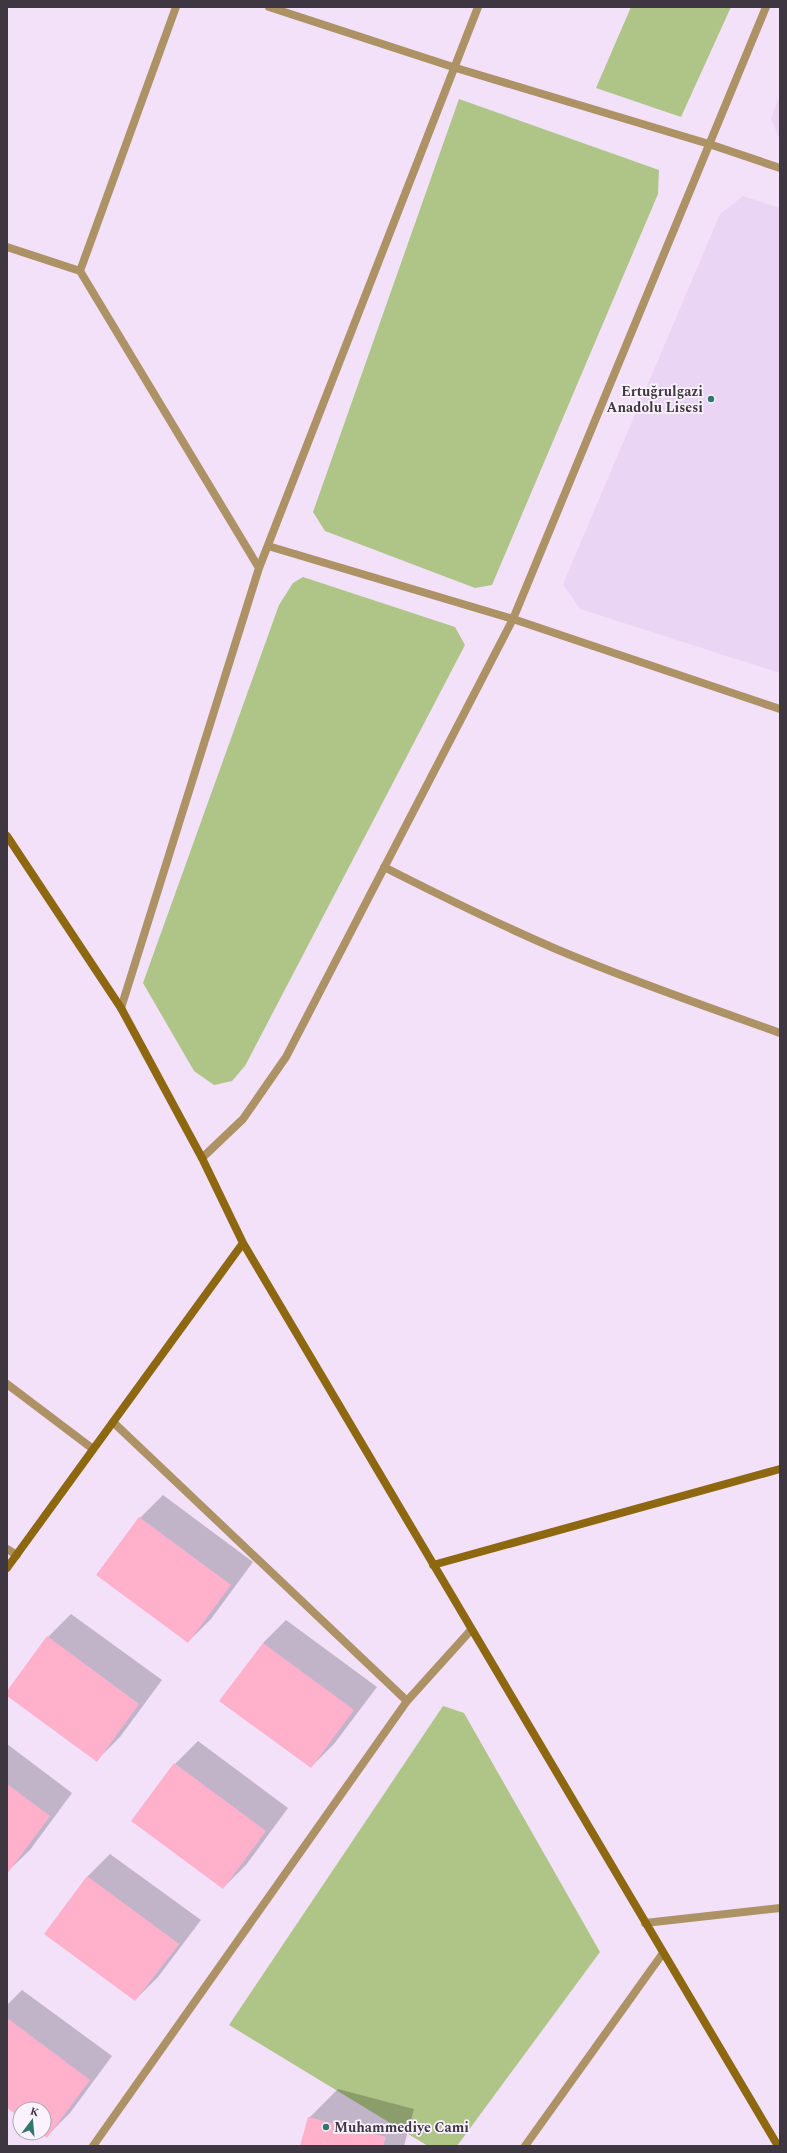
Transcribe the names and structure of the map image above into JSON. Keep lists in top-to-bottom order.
{
  "places": ["Ertuğrulgazi Anadolu Lisesi", "Muhammediye Cami"],
  "north": "top"
}
